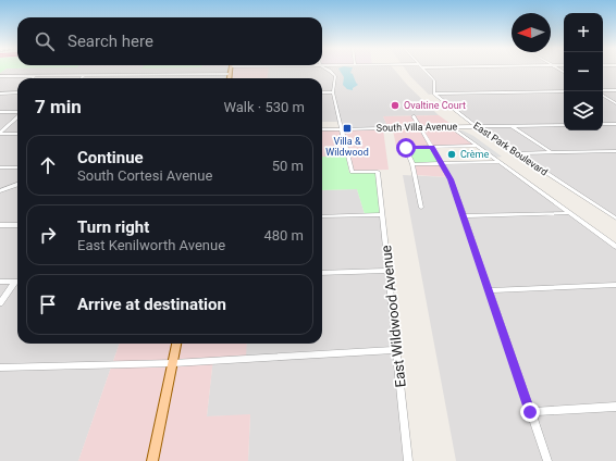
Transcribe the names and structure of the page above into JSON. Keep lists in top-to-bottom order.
{
  "streets": {
    "street": ["South Villa Avenue", "East Park Boulevard", "East Wildwood Avenue"]
  },
  "crossings": [
    ["South Villa Avenue", "East Park Boulevard"],
    ["South Villa Avenue", "East Wildwood Avenue"]
  ],
  "places": {
    "other": ["Ovaltine Court", "Crème"],
    "transit": ["Villa & Wildwood"]
  },
  "north": "left",
  "page": {
    "map_buttons": ["+", "−"],
    "search": "Search here",
    "heading": ["7 min", "Walk · 530 m"],
    "list": [
      ["Continue", "South Cortesi Avenue", "50 m"],
      ["Turn right", "East Kenilworth Avenue", "480 m"],
      "Arrive at destination"
    ]
  }
}
